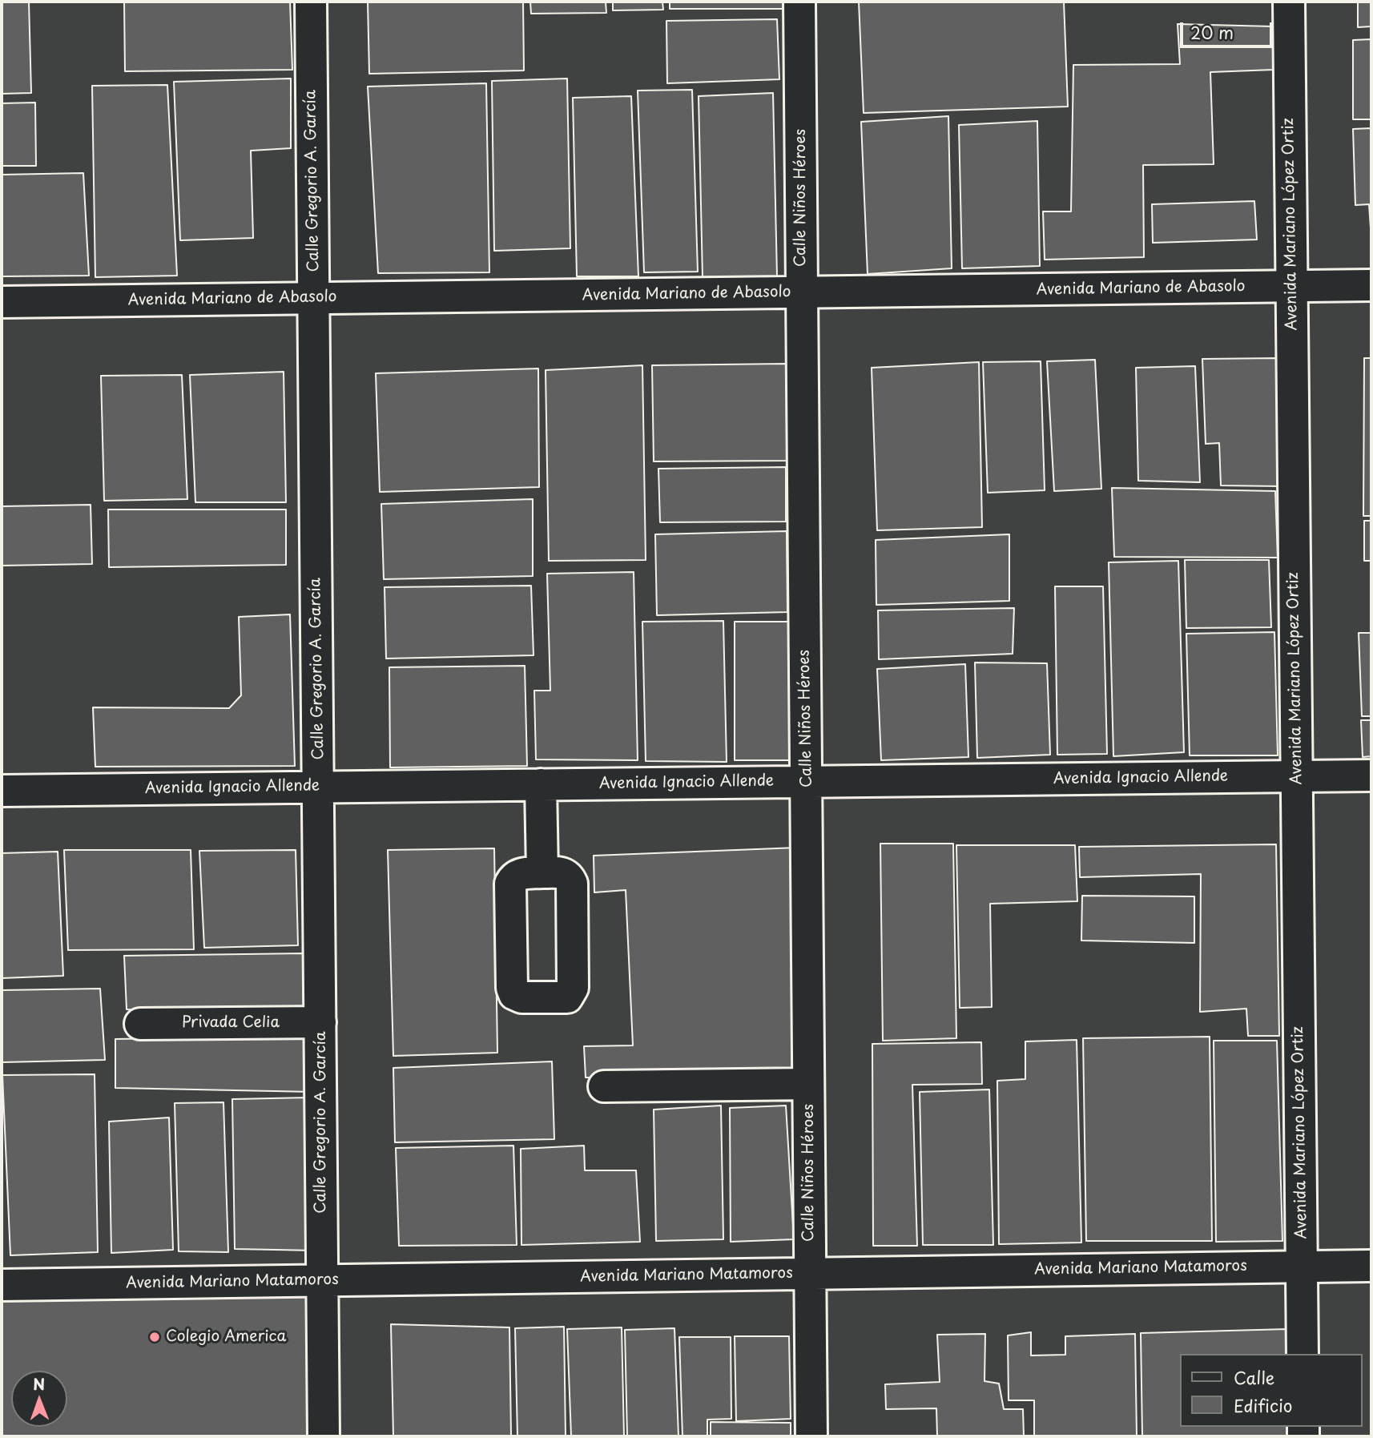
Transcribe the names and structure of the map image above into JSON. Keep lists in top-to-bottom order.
{
  "streets": {
    "street": [
      "Calle Gregorio A. García",
      "Calle Niños Héroes",
      "Avenida Mariano López Ortiz",
      "Avenida Mariano de Abasolo",
      "Avenida Ignacio Allende",
      "Privada Celia",
      "Avenida Mariano Matamoros"
    ]
  },
  "crossings": [
    ["Calle Gregorio A. García", "Avenida Mariano de Abasolo"],
    ["Calle Gregorio A. García", "Avenida Ignacio Allende"],
    ["Calle Gregorio A. García", "Privada Celia"],
    ["Calle Gregorio A. García", "Avenida Mariano Matamoros"],
    ["Calle Niños Héroes", "Avenida Mariano de Abasolo"],
    ["Calle Niños Héroes", "Avenida Ignacio Allende"],
    ["Calle Niños Héroes", "Avenida Mariano Matamoros"],
    ["Avenida Mariano López Ortiz", "Avenida Mariano de Abasolo"],
    ["Avenida Mariano López Ortiz", "Avenida Ignacio Allende"],
    ["Avenida Mariano López Ortiz", "Avenida Mariano Matamoros"]
  ],
  "places": ["Colegio America"],
  "legend": ["Calle", "Edificio"],
  "scale_bar": "20 m",
  "north": "top"
}
